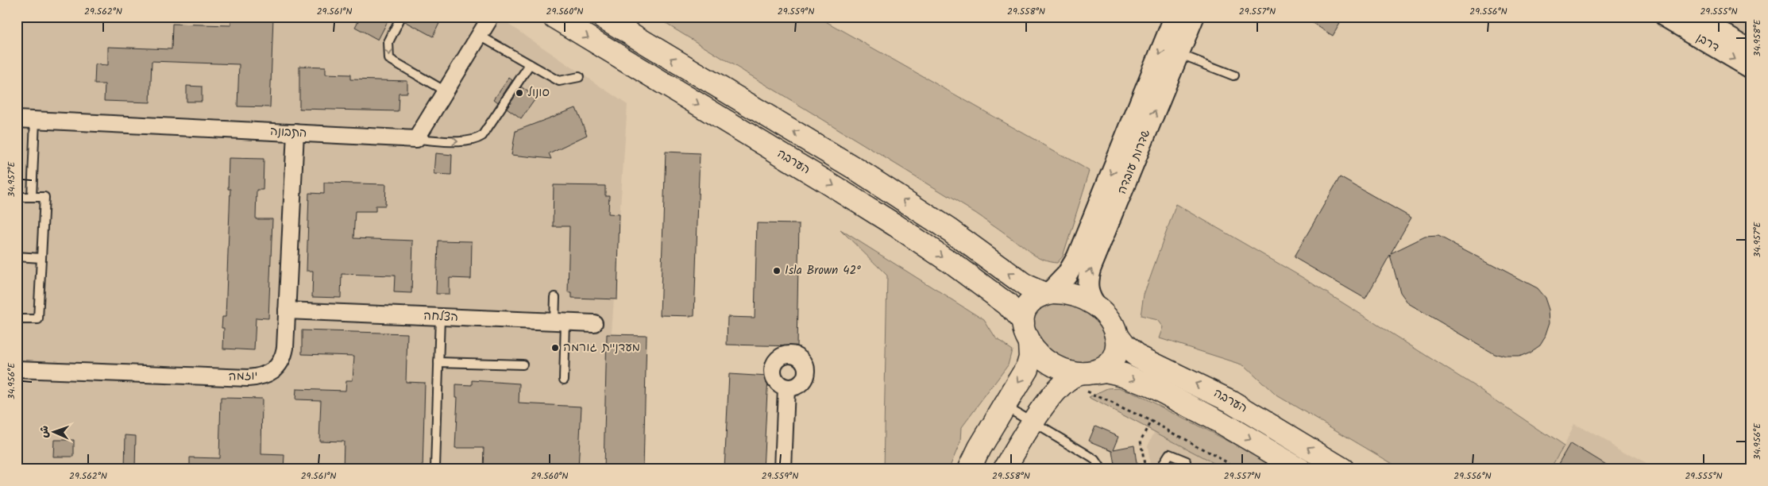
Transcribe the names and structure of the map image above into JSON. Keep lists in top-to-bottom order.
{
  "streets": {
    "main road": ["הערבה"],
    "street": [
      "דרבן",
      "התבונה",
      "שדרות עובדה",
      "הצלחה",
      "יוזמה"
    ]
  },
  "crossings": [
    ["התבונה", "יוזמה"],
    ["הערבה", "שדרות עובדה"],
    ["הצלחה", "יוזמה"]
  ],
  "places": ["סונול", "Isla Brown 42°", "מעדניית גורמה"],
  "north": "left",
  "coordinates": [
    "29.562°N",
    "29.561°N",
    "29.560°N",
    "29.559°N",
    "29.558°N",
    "29.557°N",
    "29.556°N",
    "29.555°N",
    "34.958°E",
    "34.957°E",
    "34.956°E"
  ]
}
